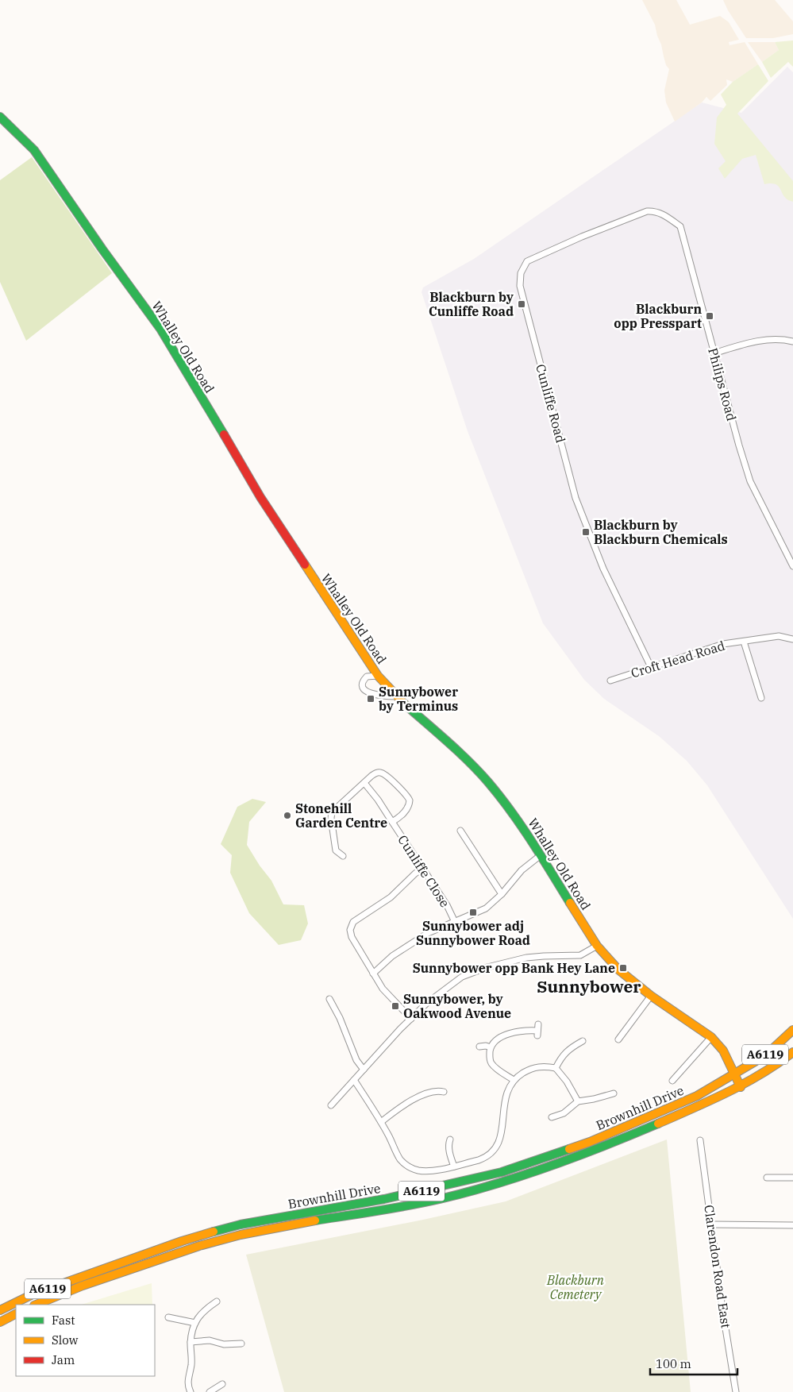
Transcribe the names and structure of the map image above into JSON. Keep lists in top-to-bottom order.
{
  "streets": {
    "main road": ["Whalley Old Road", "A6119", "Brownhill Drive"],
    "street": [
      "Philips Road",
      "Cunliffe Road",
      "Croft Head Road",
      "Cunliffe Close",
      "Clarendon Road East"
    ]
  },
  "crossings": [
    ["Whalley Old Road", "Brownhill Drive"],
    ["Philips Road", "Cunliffe Road"],
    ["Cunliffe Road", "Croft Head Road"]
  ],
  "districts": ["Sunnybower"],
  "parks": ["Blackburn Cemetery"],
  "places": {
    "transit": [
      "Blackburn by Cunliffe Road",
      "Blackburn opp Presspart",
      "Blackburn by Blackburn Chemicals",
      "Sunnybower by Terminus",
      "Sunnybower adj Sunnybower Road",
      "Sunnybower opp Bank Hey Lane",
      "Sunnybower, by Oakwood Avenue"
    ],
    "other": ["Stonehill Garden Centre"]
  },
  "legend": ["Fast", "Slow", "Jam"],
  "scale_bar": "100 m"
}
